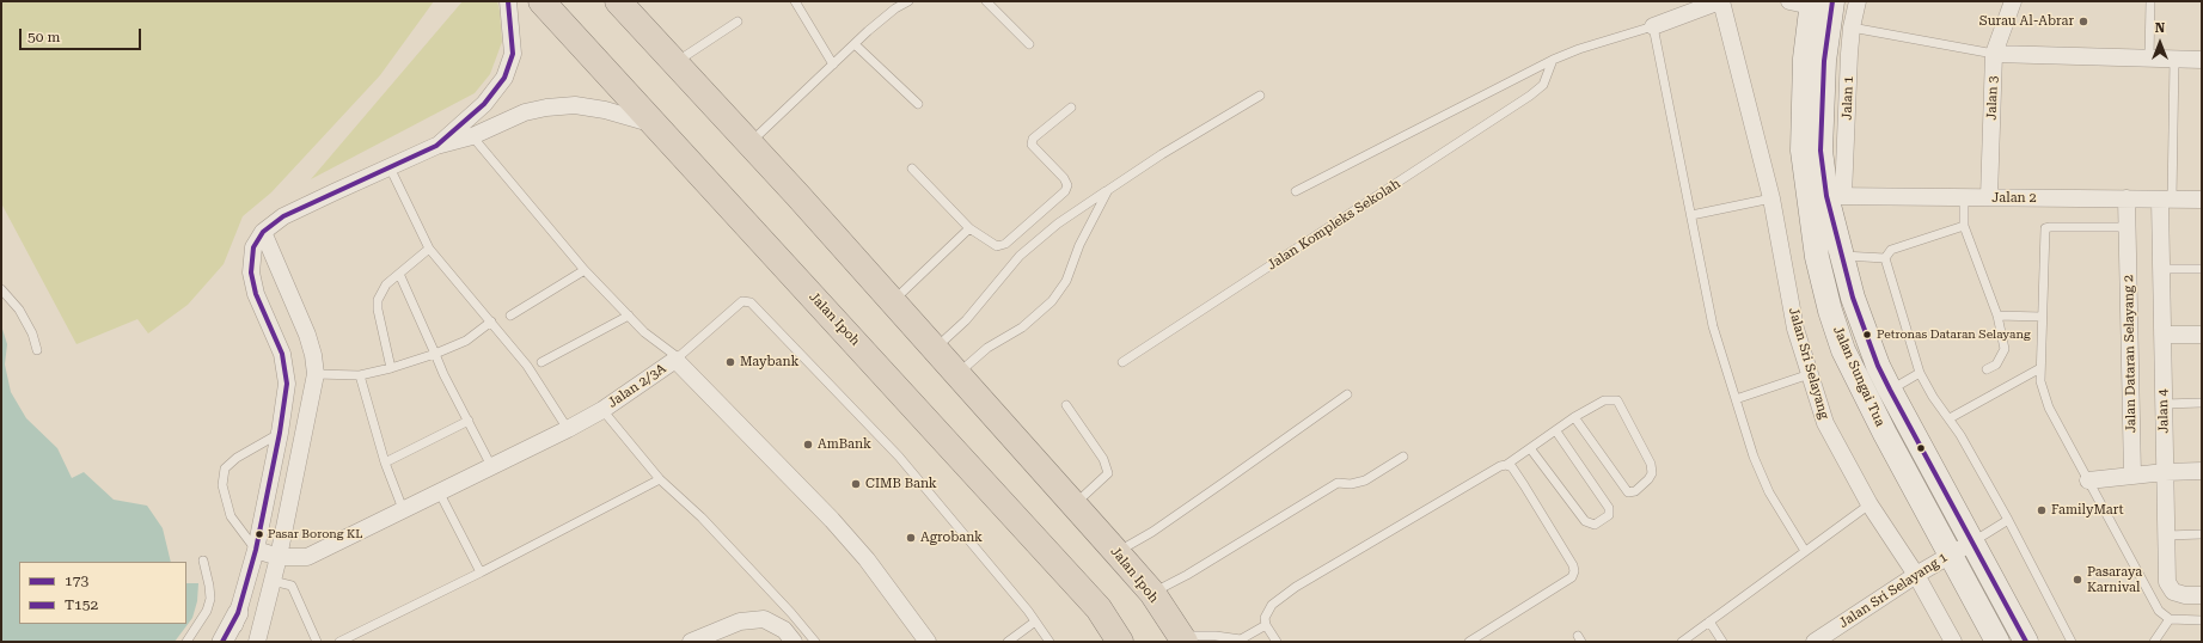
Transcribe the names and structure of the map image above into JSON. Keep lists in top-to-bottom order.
{
  "streets": {
    "highway": ["Jalan Ipoh"],
    "main road": ["Jalan Sungai Tua"],
    "street": [
      "Jalan 1",
      "Jalan 3",
      "Jalan 2",
      "Jalan Dataran Selayang 2",
      "Jalan Sri Selayang",
      "Jalan 2/3A",
      "Jalan 4",
      "Jalan Sri Selayang 1"
    ],
    "lane": ["Jalan Kompleks Sekolah"]
  },
  "crossings": [
    ["Jalan 1", "Jalan 2"],
    ["Jalan 1", "Jalan Sungai Tua"],
    ["Jalan 3", "Jalan 2"],
    ["Jalan 2", "Jalan Dataran Selayang 2"],
    ["Jalan 2", "Jalan Sungai Tua"],
    ["Jalan 2", "Jalan 4"],
    ["Jalan Sri Selayang", "Jalan Sri Selayang 1"],
    ["Jalan Sungai Tua", "Jalan Sri Selayang 1"]
  ],
  "places": [
    "Surau Al-Abrar",
    "Petronas Dataran Selayang",
    "Maybank",
    "AmBank",
    "CIMB Bank",
    "FamilyMart",
    "Pasar Borong KL",
    "Agrobank",
    "Pasaraya Karnival"
  ],
  "lines": ["transit line 173", "transit line T152"],
  "legend": ["173", "T152"],
  "scale_bar": "50 m",
  "north": "top"
}
